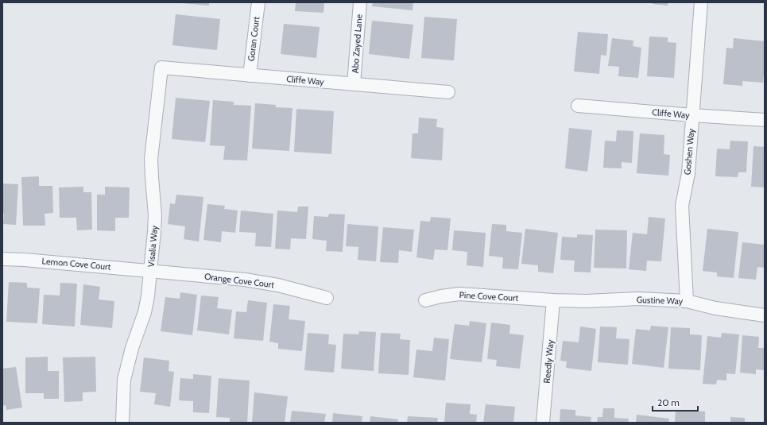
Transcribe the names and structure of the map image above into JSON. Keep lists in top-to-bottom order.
{
  "streets": {
    "street": [
      "Goran Court",
      "Abo Zayed Lane",
      "Cliffe Way",
      "Goshen Way",
      "Visalia Way",
      "Lemon Cove Court",
      "Orange Cove Court",
      "Pine Cove Court",
      "Gustine Way",
      "Reedly Way"
    ]
  },
  "crossings": [
    ["Goran Court", "Cliffe Way"],
    ["Abo Zayed Lane", "Cliffe Way"],
    ["Cliffe Way", "Goshen Way"],
    ["Cliffe Way", "Visalia Way"],
    ["Goshen Way", "Gustine Way"],
    ["Visalia Way", "Lemon Cove Court"],
    ["Visalia Way", "Orange Cove Court"],
    ["Lemon Cove Court", "Orange Cove Court"],
    ["Pine Cove Court", "Gustine Way"],
    ["Pine Cove Court", "Reedly Way"],
    ["Gustine Way", "Reedly Way"]
  ],
  "scale_bar": "20 m"
}
